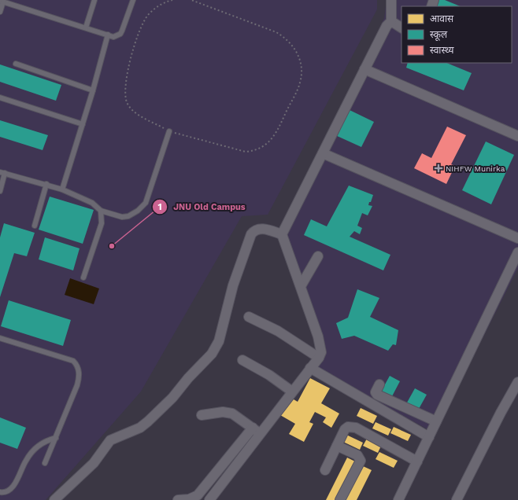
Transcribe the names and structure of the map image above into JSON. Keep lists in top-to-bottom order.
{
  "places": {
    "health": ["NIHFW Munirka"],
    "other": ["JNU Old Campus"]
  },
  "legend": ["आवास", "स्कूल", "स्वास्थ्य"]
}
